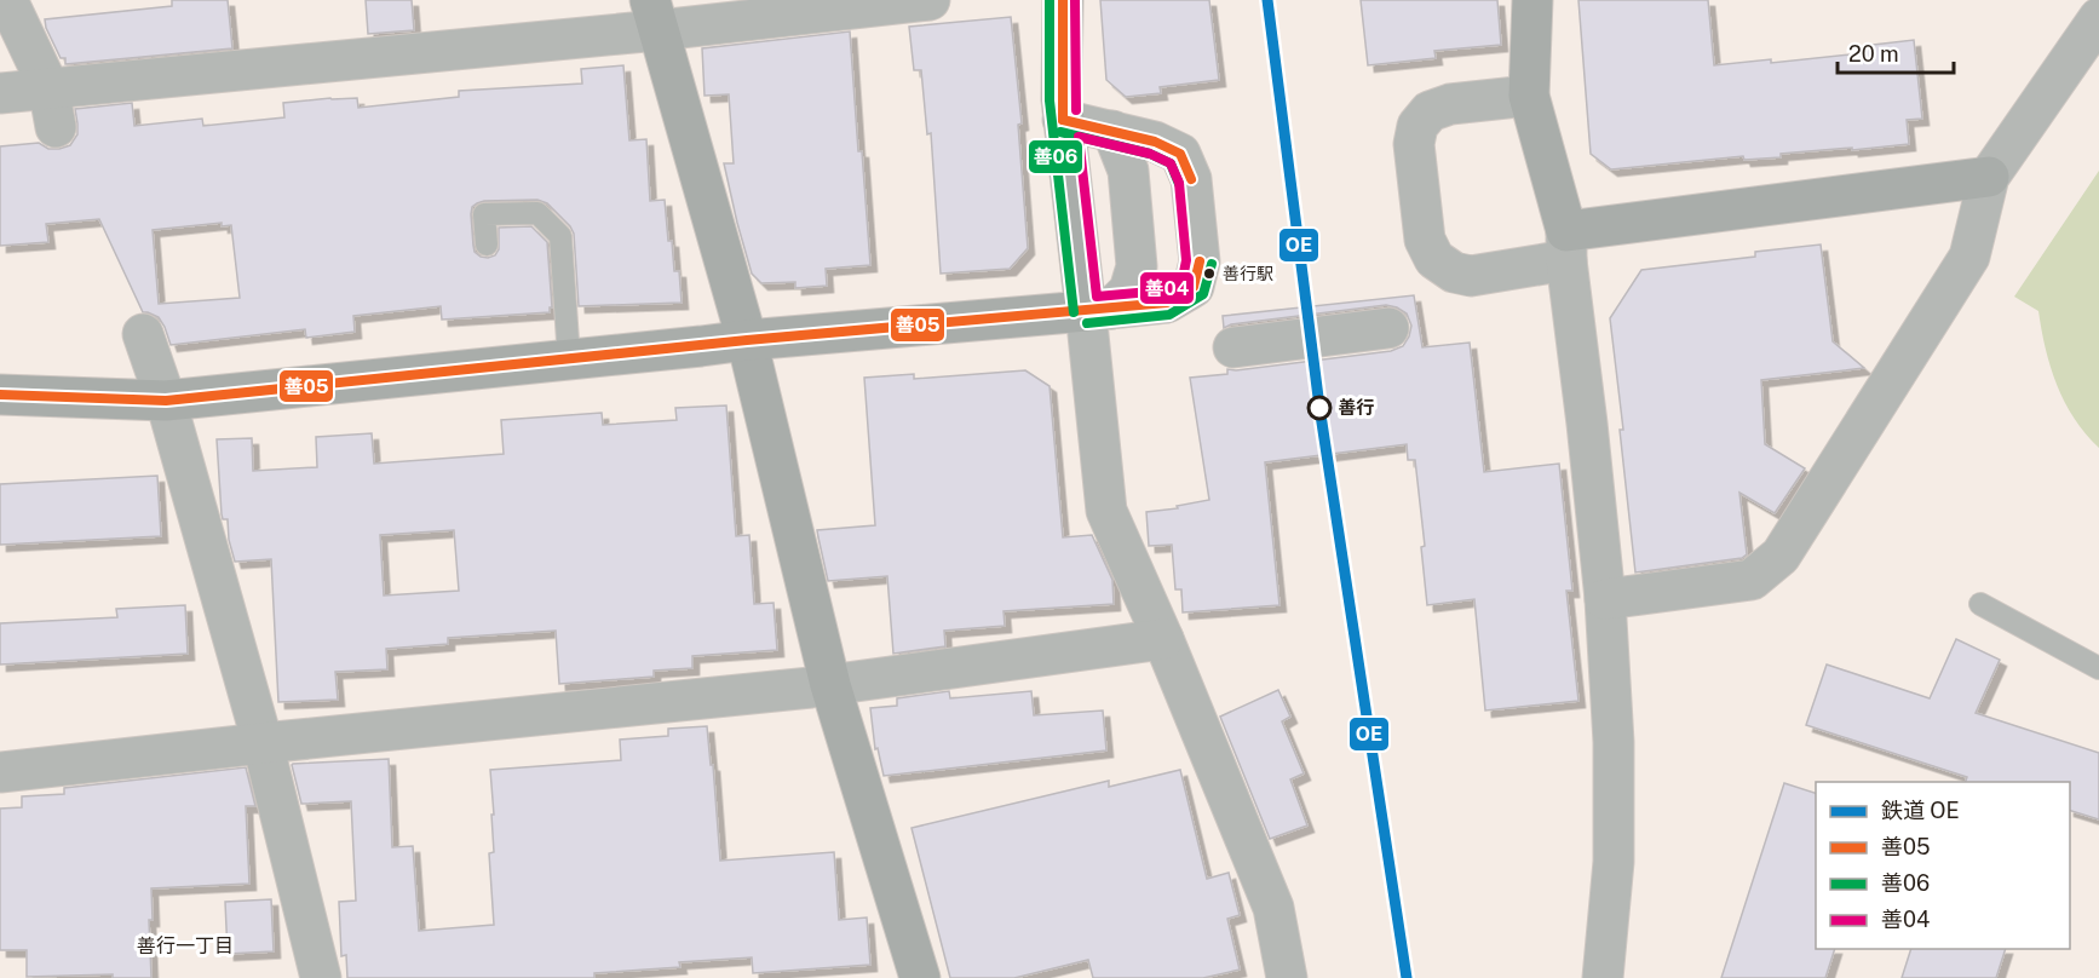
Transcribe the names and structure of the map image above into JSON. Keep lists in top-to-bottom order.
{
  "districts": ["善行一丁目"],
  "places": ["善行駅", "善行"],
  "lines": [
    "rail line OE",
    "transit line 善05",
    "transit line 善06",
    "transit line 善04"
  ],
  "legend": [
    "鉄道 OE",
    "善05",
    "善06",
    "善04"
  ],
  "scale_bar": "20 m"
}
